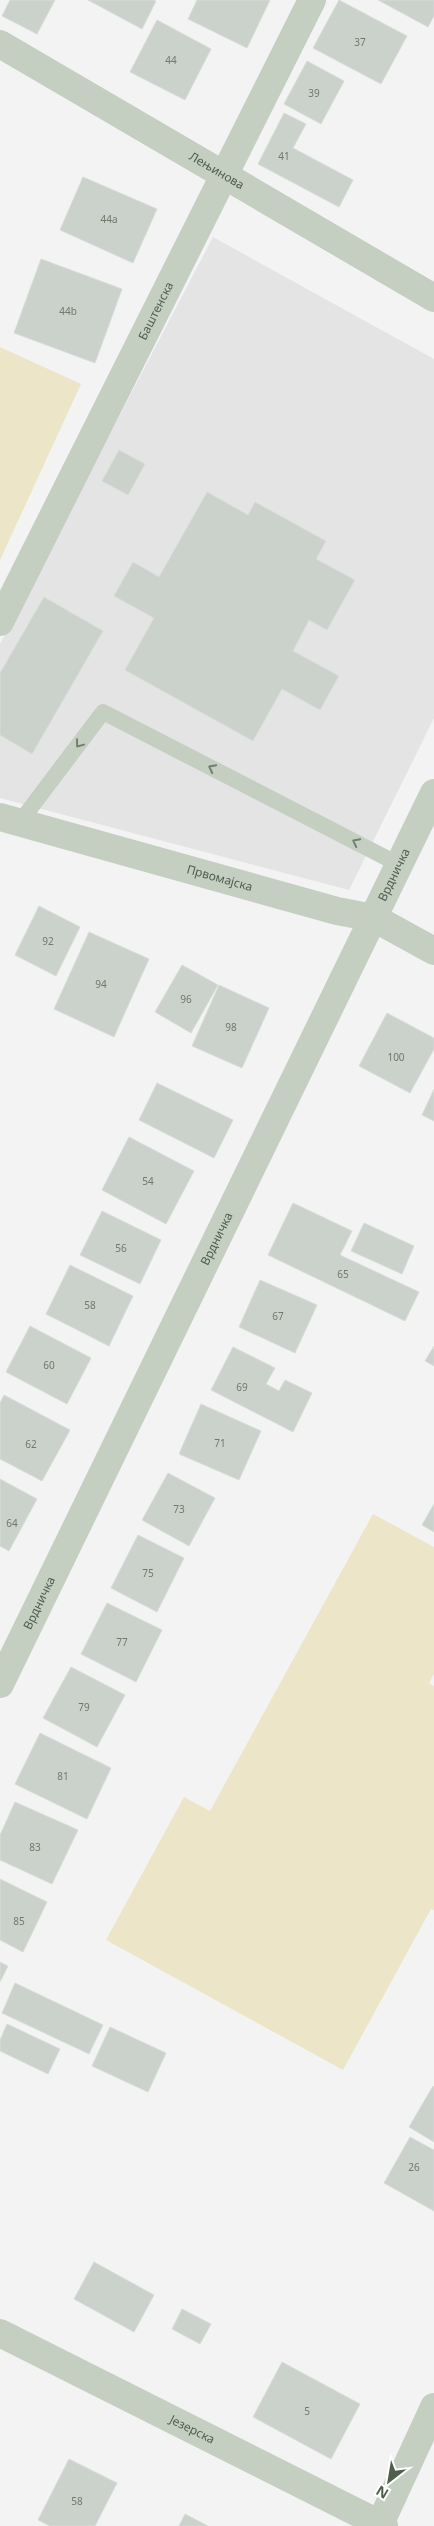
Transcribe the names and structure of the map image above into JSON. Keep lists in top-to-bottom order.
{
  "streets": {
    "street": [
      "Лењинова",
      "Баштенска",
      "Врдничка",
      "Првомајска",
      "Језерска"
    ]
  },
  "crossings": [
    ["Лењинова", "Баштенска"],
    ["Врдничка", "Првомајска"]
  ],
  "house_numbers": [
    "37",
    "44",
    "39",
    "41",
    "44a",
    "44b",
    "92",
    "94",
    "96",
    "98",
    "100",
    "54",
    "56",
    "65",
    "58",
    "67",
    "60",
    "69",
    "71",
    "62",
    "73",
    "64",
    "75",
    "77",
    "79",
    "81",
    "83",
    "85",
    "26",
    "5",
    "58"
  ],
  "north": "bottom left"
}
